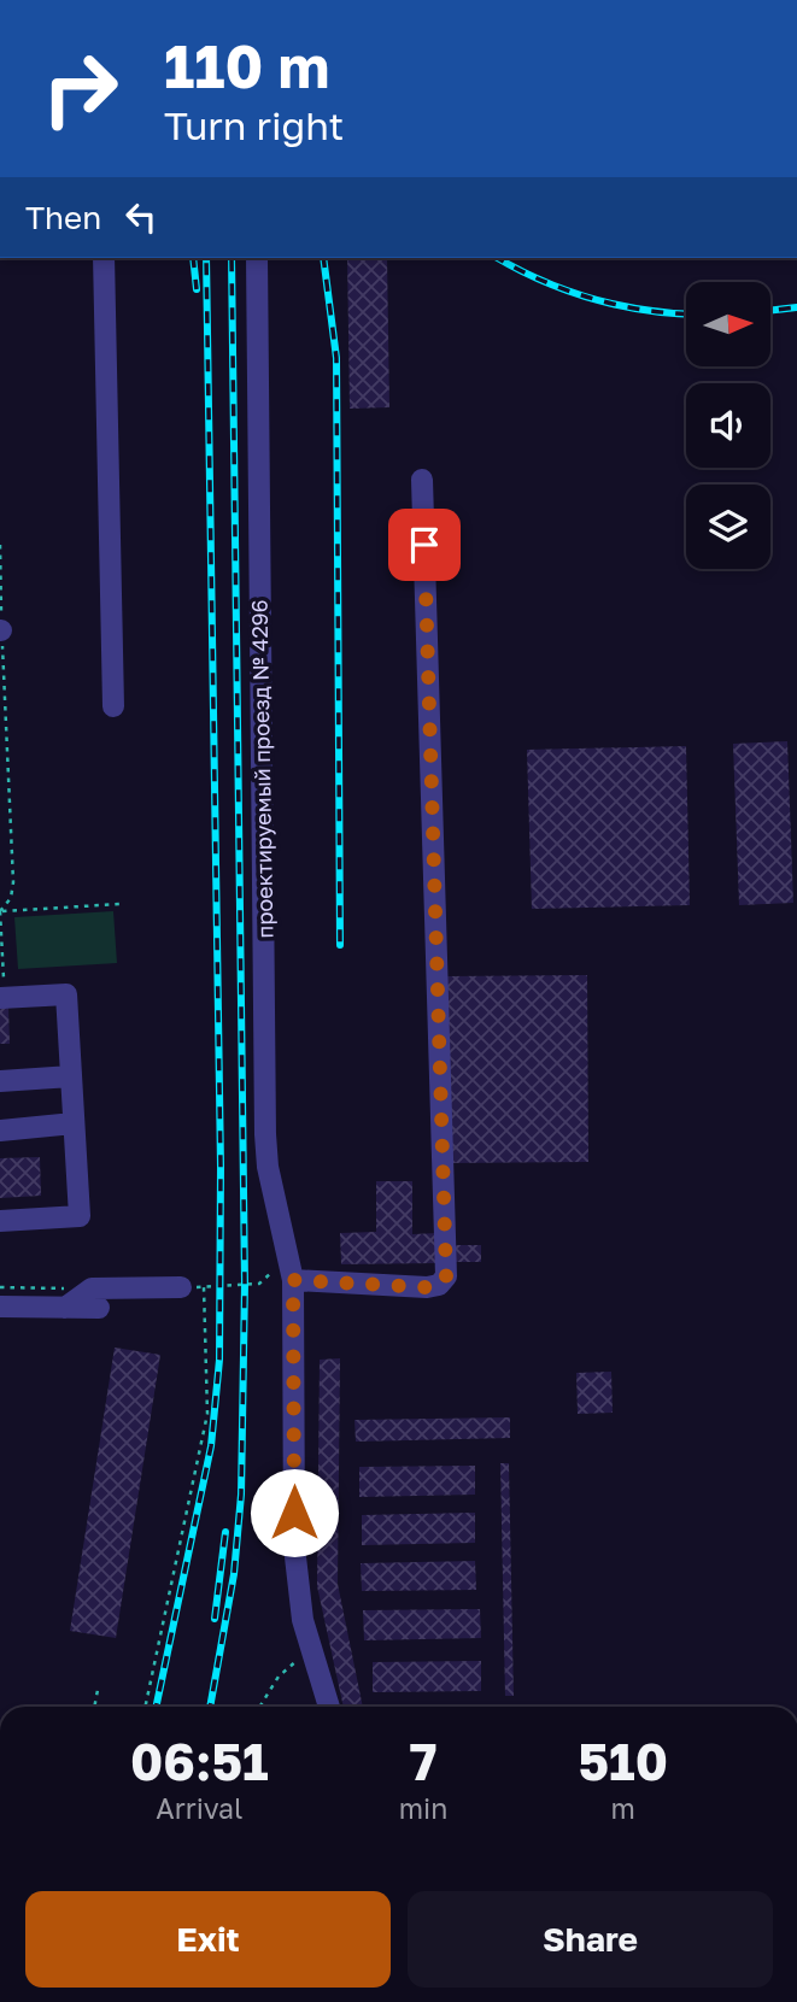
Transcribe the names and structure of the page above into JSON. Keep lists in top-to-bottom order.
{
  "streets": {
    "street": ["проектируемый проезд № 4296"]
  },
  "north": "right",
  "page": {
    "turn": ["110 m", "Turn right"],
    "then": "Then",
    "eta": [
      "06:51",
      "Arrival",
      "7",
      "min",
      "510",
      "m"
    ],
    "buttons": ["Exit", "Share"]
  }
}
